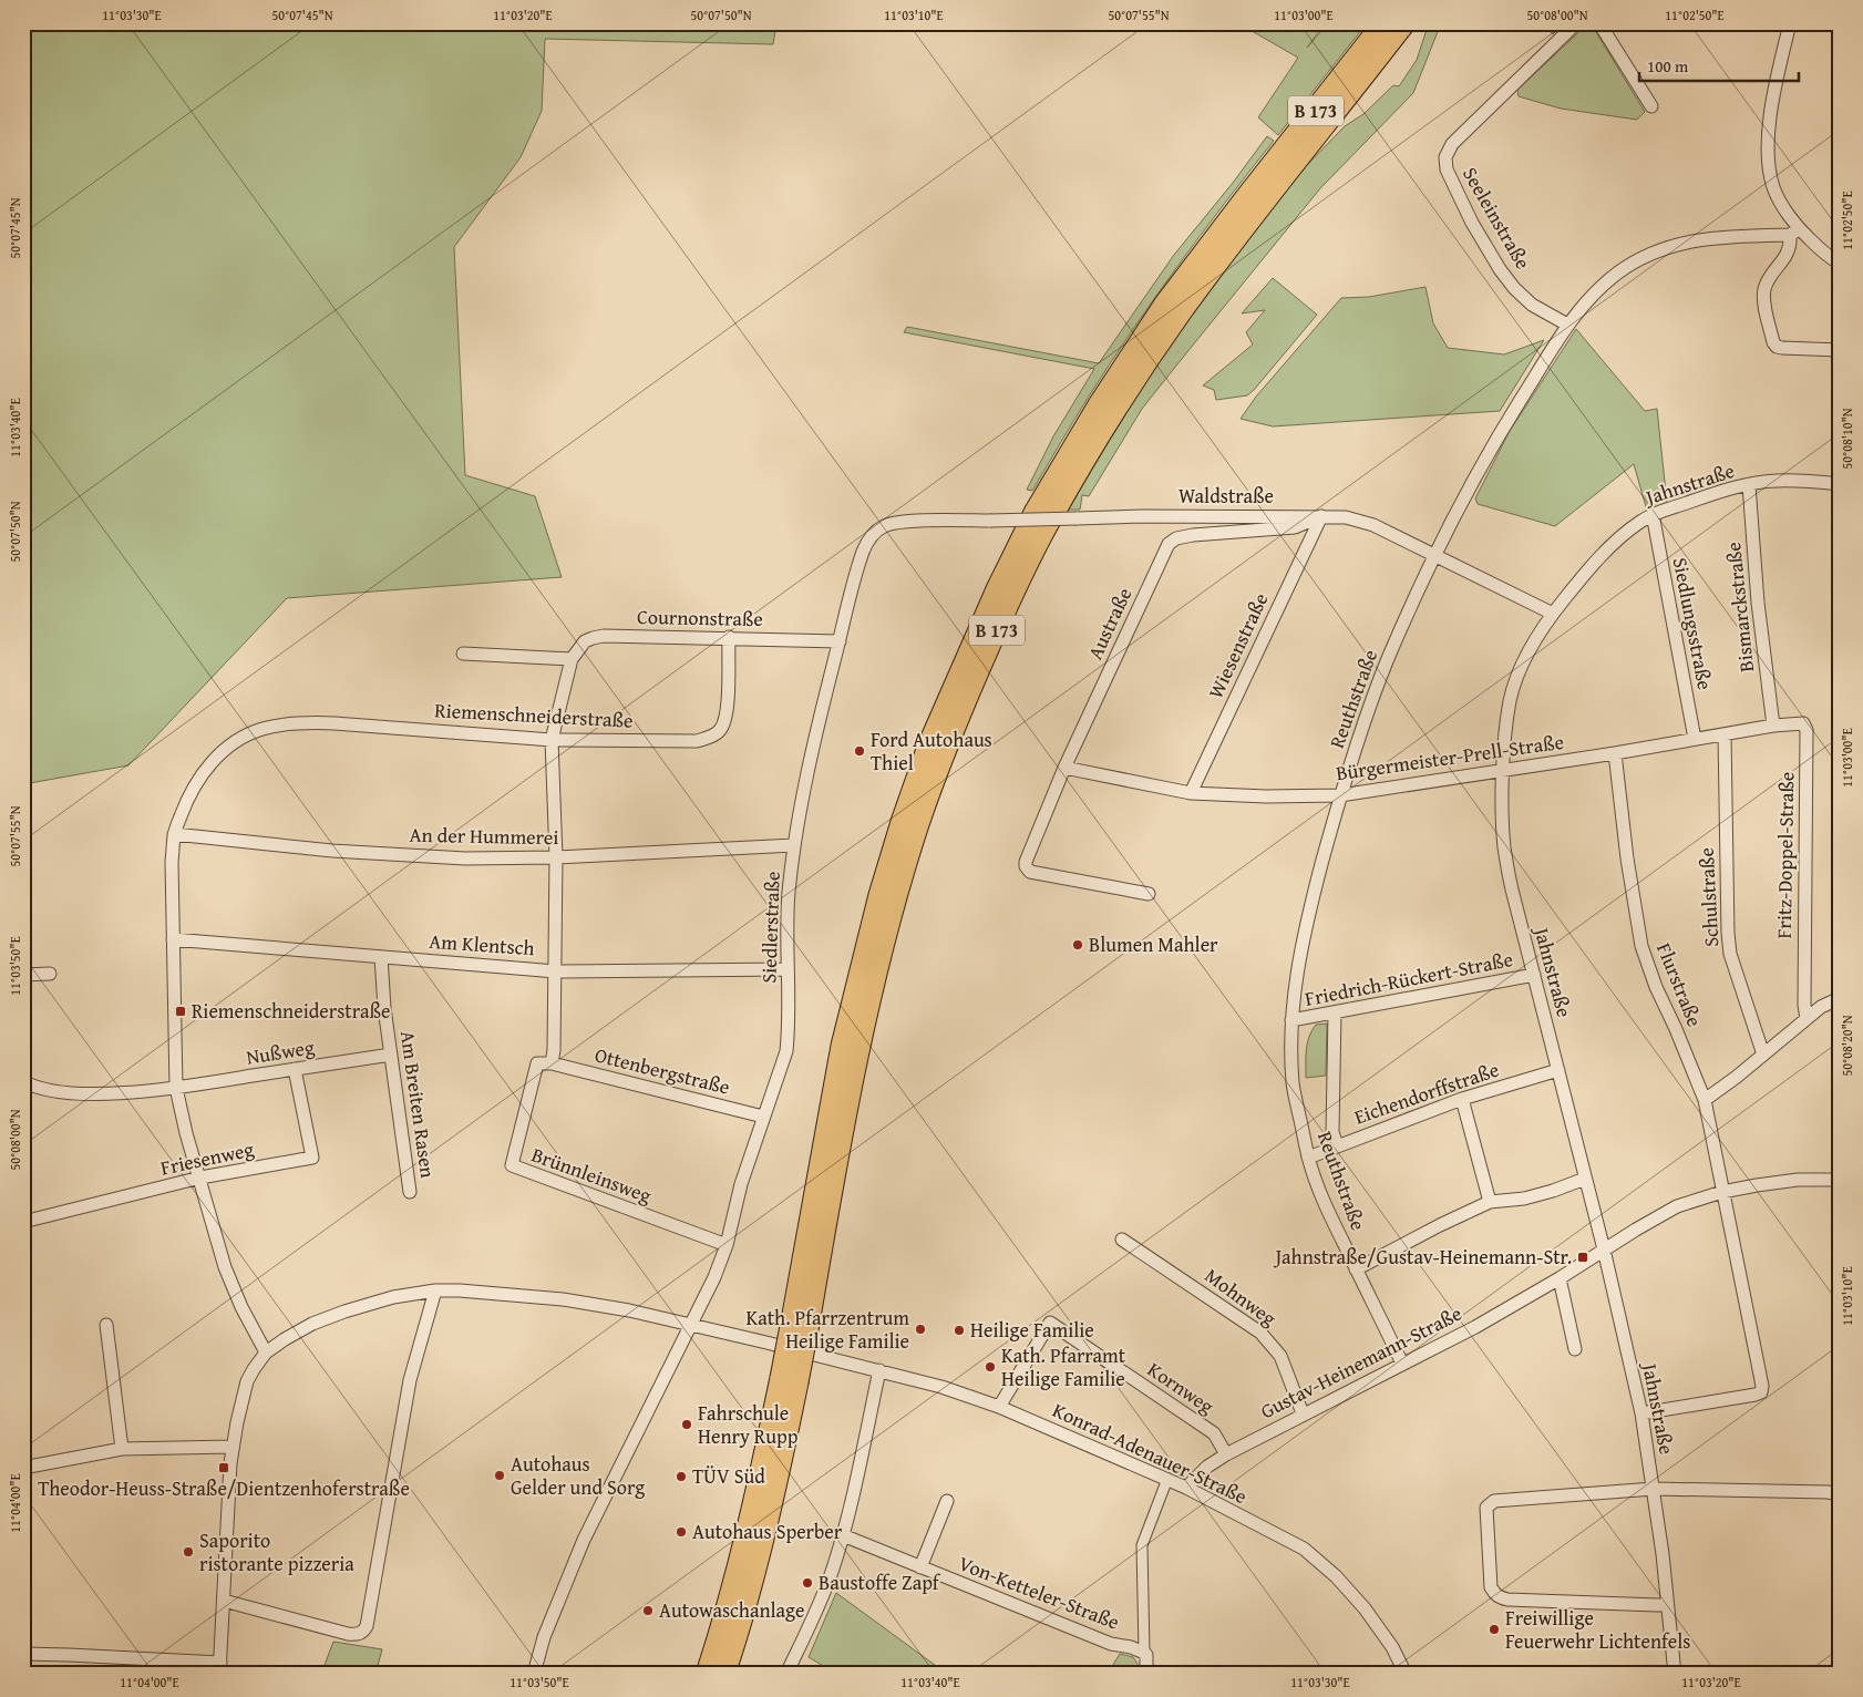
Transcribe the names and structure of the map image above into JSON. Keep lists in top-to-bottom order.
{
  "streets": {
    "highway": ["B 173"],
    "street": [
      "Seeleinstraße",
      "Jahnstraße",
      "Waldstraße",
      "Bismarckstraße",
      "Cournonstraße",
      "Austraße",
      "Siedlungsstraße",
      "Wiesenstraße",
      "Reuthstraße",
      "Riemenschneiderstraße",
      "Bürgermeister-Prell-Straße",
      "An der Hummerei",
      "Fritz-Doppel-Straße",
      "Schulstraße",
      "Siedlerstraße",
      "Am Klentsch",
      "Friedrich-Rückert-Straße",
      "Flurstraße",
      "Nußweg",
      "Ottenbergstraße",
      "Eichendorffstraße",
      "Am Breiten Rasen",
      "Friesenweg",
      "Brünnleinsweg",
      "Mohnweg",
      "Gustav-Heinemann-Straße",
      "Kornweg",
      "Konrad-Adenauer-Straße",
      "Von-Ketteler-Straße"
    ]
  },
  "crossings": [
    ["Seeleinstraße", "Reuthstraße"],
    ["Jahnstraße", "Waldstraße"],
    ["Jahnstraße", "Bismarckstraße"],
    ["Jahnstraße", "Siedlungsstraße"],
    ["Jahnstraße", "Bürgermeister-Prell-Straße"],
    ["Jahnstraße", "Friedrich-Rückert-Straße"],
    ["Jahnstraße", "Flurstraße"],
    ["Jahnstraße", "Eichendorffstraße"],
    ["Jahnstraße", "Gustav-Heinemann-Straße"],
    ["Waldstraße", "Austraße"],
    ["Waldstraße", "Wiesenstraße"],
    ["Waldstraße", "Reuthstraße"],
    ["Waldstraße", "Siedlerstraße"],
    ["Bismarckstraße", "Bürgermeister-Prell-Straße"],
    ["Bismarckstraße", "Fritz-Doppel-Straße"],
    ["Cournonstraße", "Riemenschneiderstraße"],
    ["Cournonstraße", "Siedlerstraße"],
    ["Austraße", "Wiesenstraße"],
    ["Austraße", "Bürgermeister-Prell-Straße"],
    ["Siedlungsstraße", "Bürgermeister-Prell-Straße"],
    ["Wiesenstraße", "Bürgermeister-Prell-Straße"],
    ["Reuthstraße", "Bürgermeister-Prell-Straße"],
    ["Reuthstraße", "Friedrich-Rückert-Straße"],
    ["Reuthstraße", "Eichendorffstraße"],
    ["Reuthstraße", "Gustav-Heinemann-Straße"],
    ["Riemenschneiderstraße", "An der Hummerei"],
    ["Riemenschneiderstraße", "Am Klentsch"],
    ["Riemenschneiderstraße", "Nußweg"],
    ["Riemenschneiderstraße", "Friesenweg"],
    ["Riemenschneiderstraße", "Konrad-Adenauer-Straße"],
    ["Bürgermeister-Prell-Straße", "Fritz-Doppel-Straße"],
    ["Bürgermeister-Prell-Straße", "Schulstraße"],
    ["Bürgermeister-Prell-Straße", "Flurstraße"],
    ["An der Hummerei", "Siedlerstraße"],
    ["Siedlerstraße", "Am Klentsch"],
    ["Siedlerstraße", "Ottenbergstraße"],
    ["Siedlerstraße", "Brünnleinsweg"],
    ["Siedlerstraße", "Konrad-Adenauer-Straße"],
    ["Am Klentsch", "Am Breiten Rasen"],
    ["Flurstraße", "Gustav-Heinemann-Straße"],
    ["Nußweg", "Am Breiten Rasen"],
    ["Nußweg", "Friesenweg"],
    ["Ottenbergstraße", "Brünnleinsweg"],
    ["Mohnweg", "Gustav-Heinemann-Straße"],
    ["Gustav-Heinemann-Straße", "Kornweg"],
    ["Gustav-Heinemann-Straße", "Konrad-Adenauer-Straße"],
    ["Kornweg", "Konrad-Adenauer-Straße"]
  ],
  "places": {
    "other": [
      "Ford Autohaus Thiel",
      "Blumen Mahler",
      "Kath. Pfarrzentrum Heilige Familie",
      "Heilige Familie",
      "Kath. Pfarramt Heilige Familie",
      "Fahrschule Henry Rupp",
      "Autohaus Gelder und Sorg",
      "TÜV Süd",
      "Autohaus Sperber",
      "Saporito ristorante pizzeria",
      "Baustoffe Zapf",
      "Autowaschanlage",
      "Freiwillige Feuerwehr Lichtenfels"
    ],
    "transit": ["Riemenschneiderstraße", "Jahnstraße/Gustav-Heinemann-Str.", "Theodor-Heuss-Straße/Dientzenhoferstraße"]
  },
  "scale_bar": "100 m",
  "coordinates": [
    "11°03'30\"E",
    "50°07'45\"N",
    "11°03'20\"E",
    "50°07'50\"N",
    "11°03'10\"E",
    "50°07'55\"N",
    "11°03'00\"E",
    "50°08'00\"N",
    "11°02'50\"E",
    "11°03'40\"E",
    "50°08'10\"N",
    "11°03'50\"E",
    "50°08'20\"N",
    "11°04'00\"E"
  ]
}
